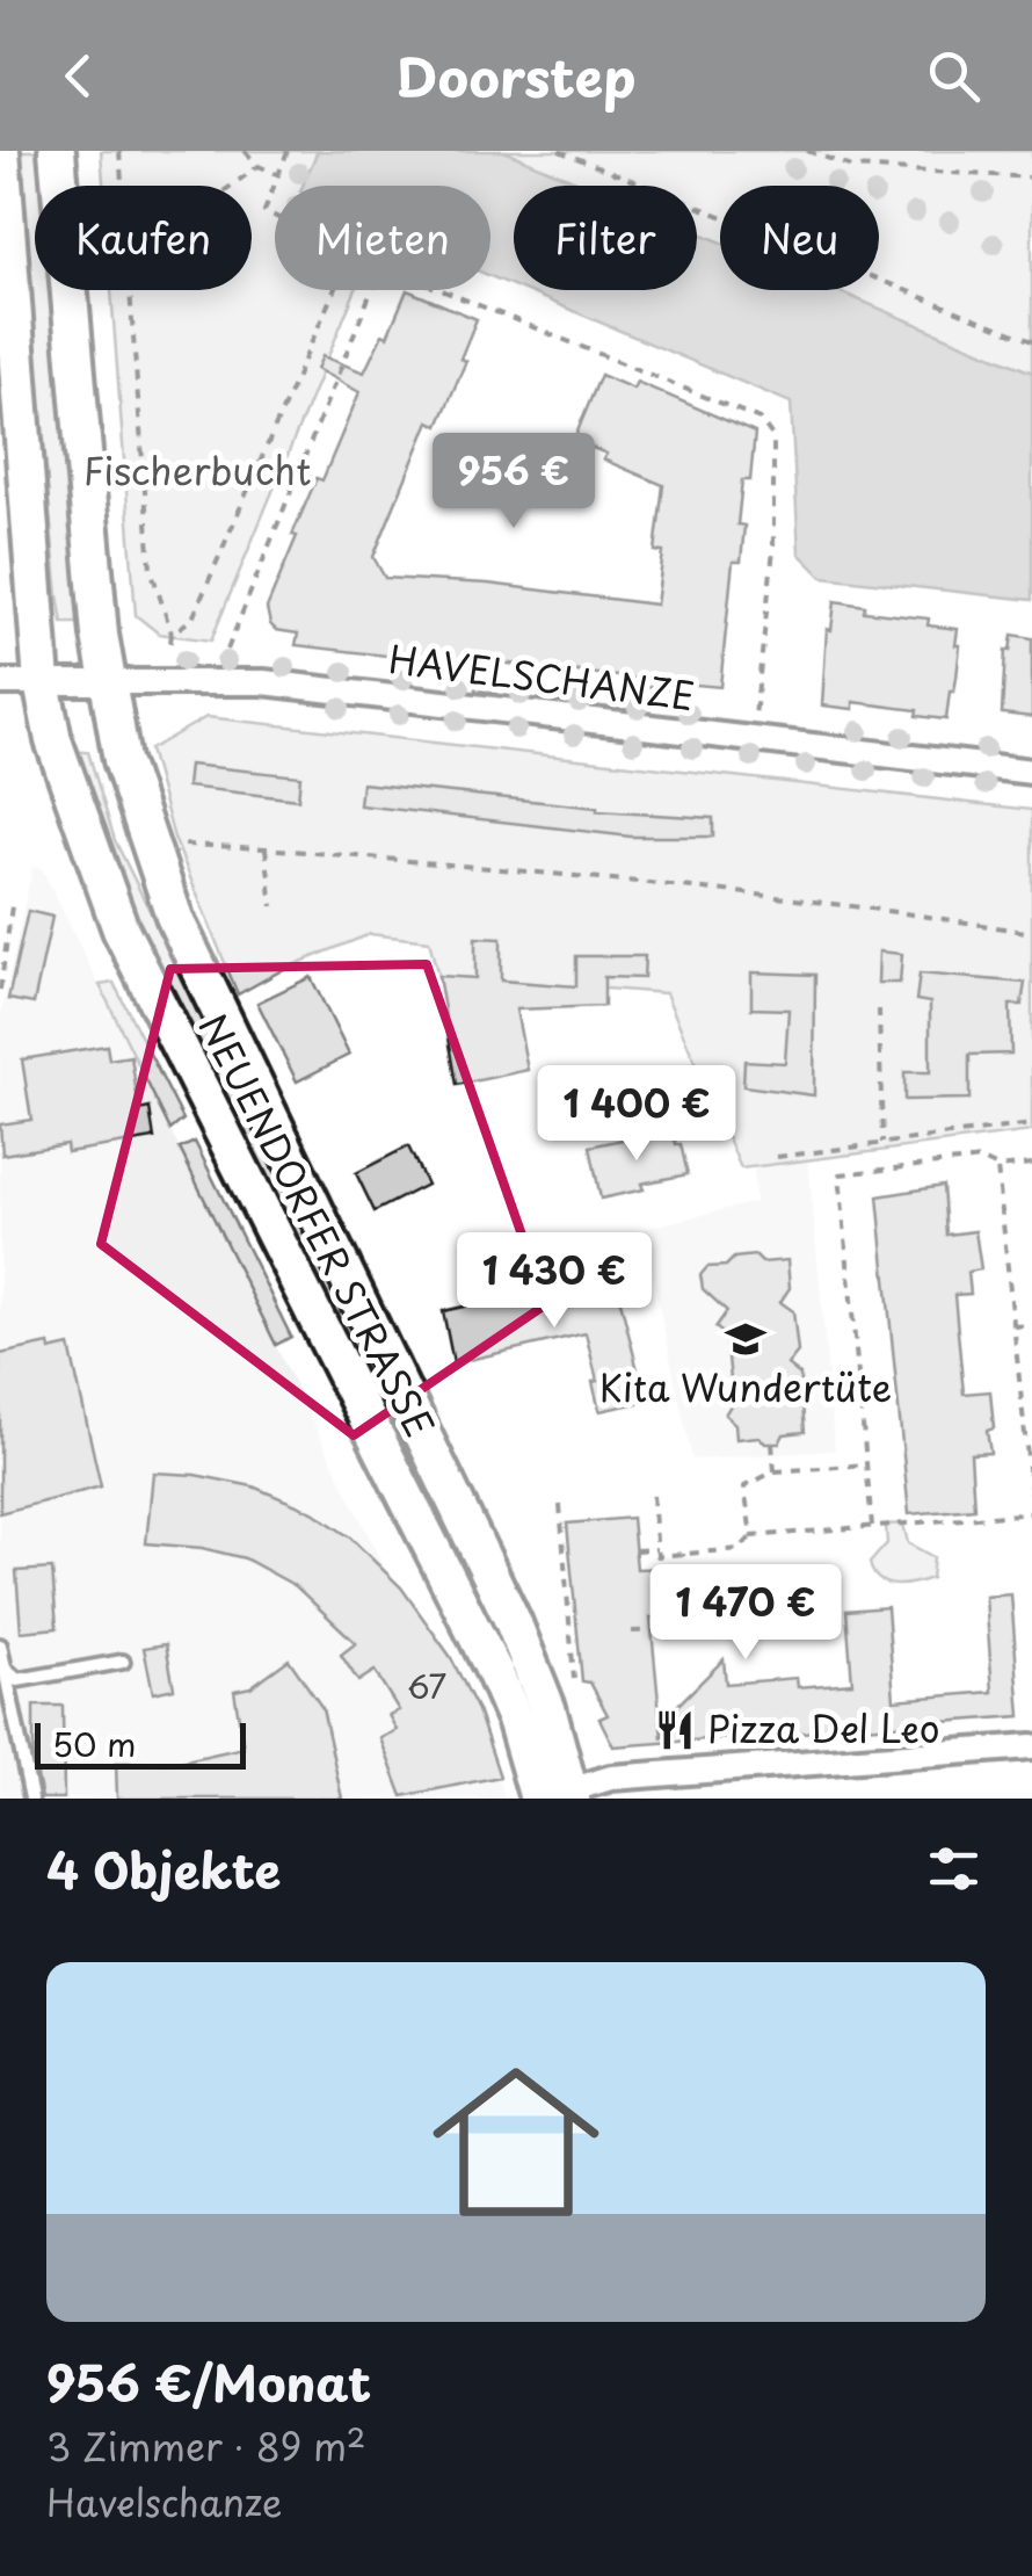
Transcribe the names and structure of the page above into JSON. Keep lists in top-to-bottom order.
{
  "streets": {
    "main road": ["NEUENDORFER STRASSE"],
    "street": ["HAVELSCHANZE"]
  },
  "crossings": [
    ["HAVELSCHANZE", "NEUENDORFER STRASSE"]
  ],
  "parks": ["Fischerbucht"],
  "places": {
    "school or university": ["Kita Wundertüte"],
    "restaurant": ["Pizza Del Leo"]
  },
  "house_numbers": ["67"],
  "scale_bar": "50 m",
  "page": {
    "header": "Doorstep",
    "chip": [
      "Kaufen",
      "Mieten",
      "Filter",
      "Neu"
    ],
    "price": [
      "956 €",
      "1 400 €",
      "1 430 €",
      "1 470 €"
    ],
    "scale": "50 m",
    "heading": "4 Objekte",
    "list": [
      {
        "name": "956 €/Monat",
        "note": "3 Zimmer · 89 m² · Havelschanze"
      }
    ]
  }
}
